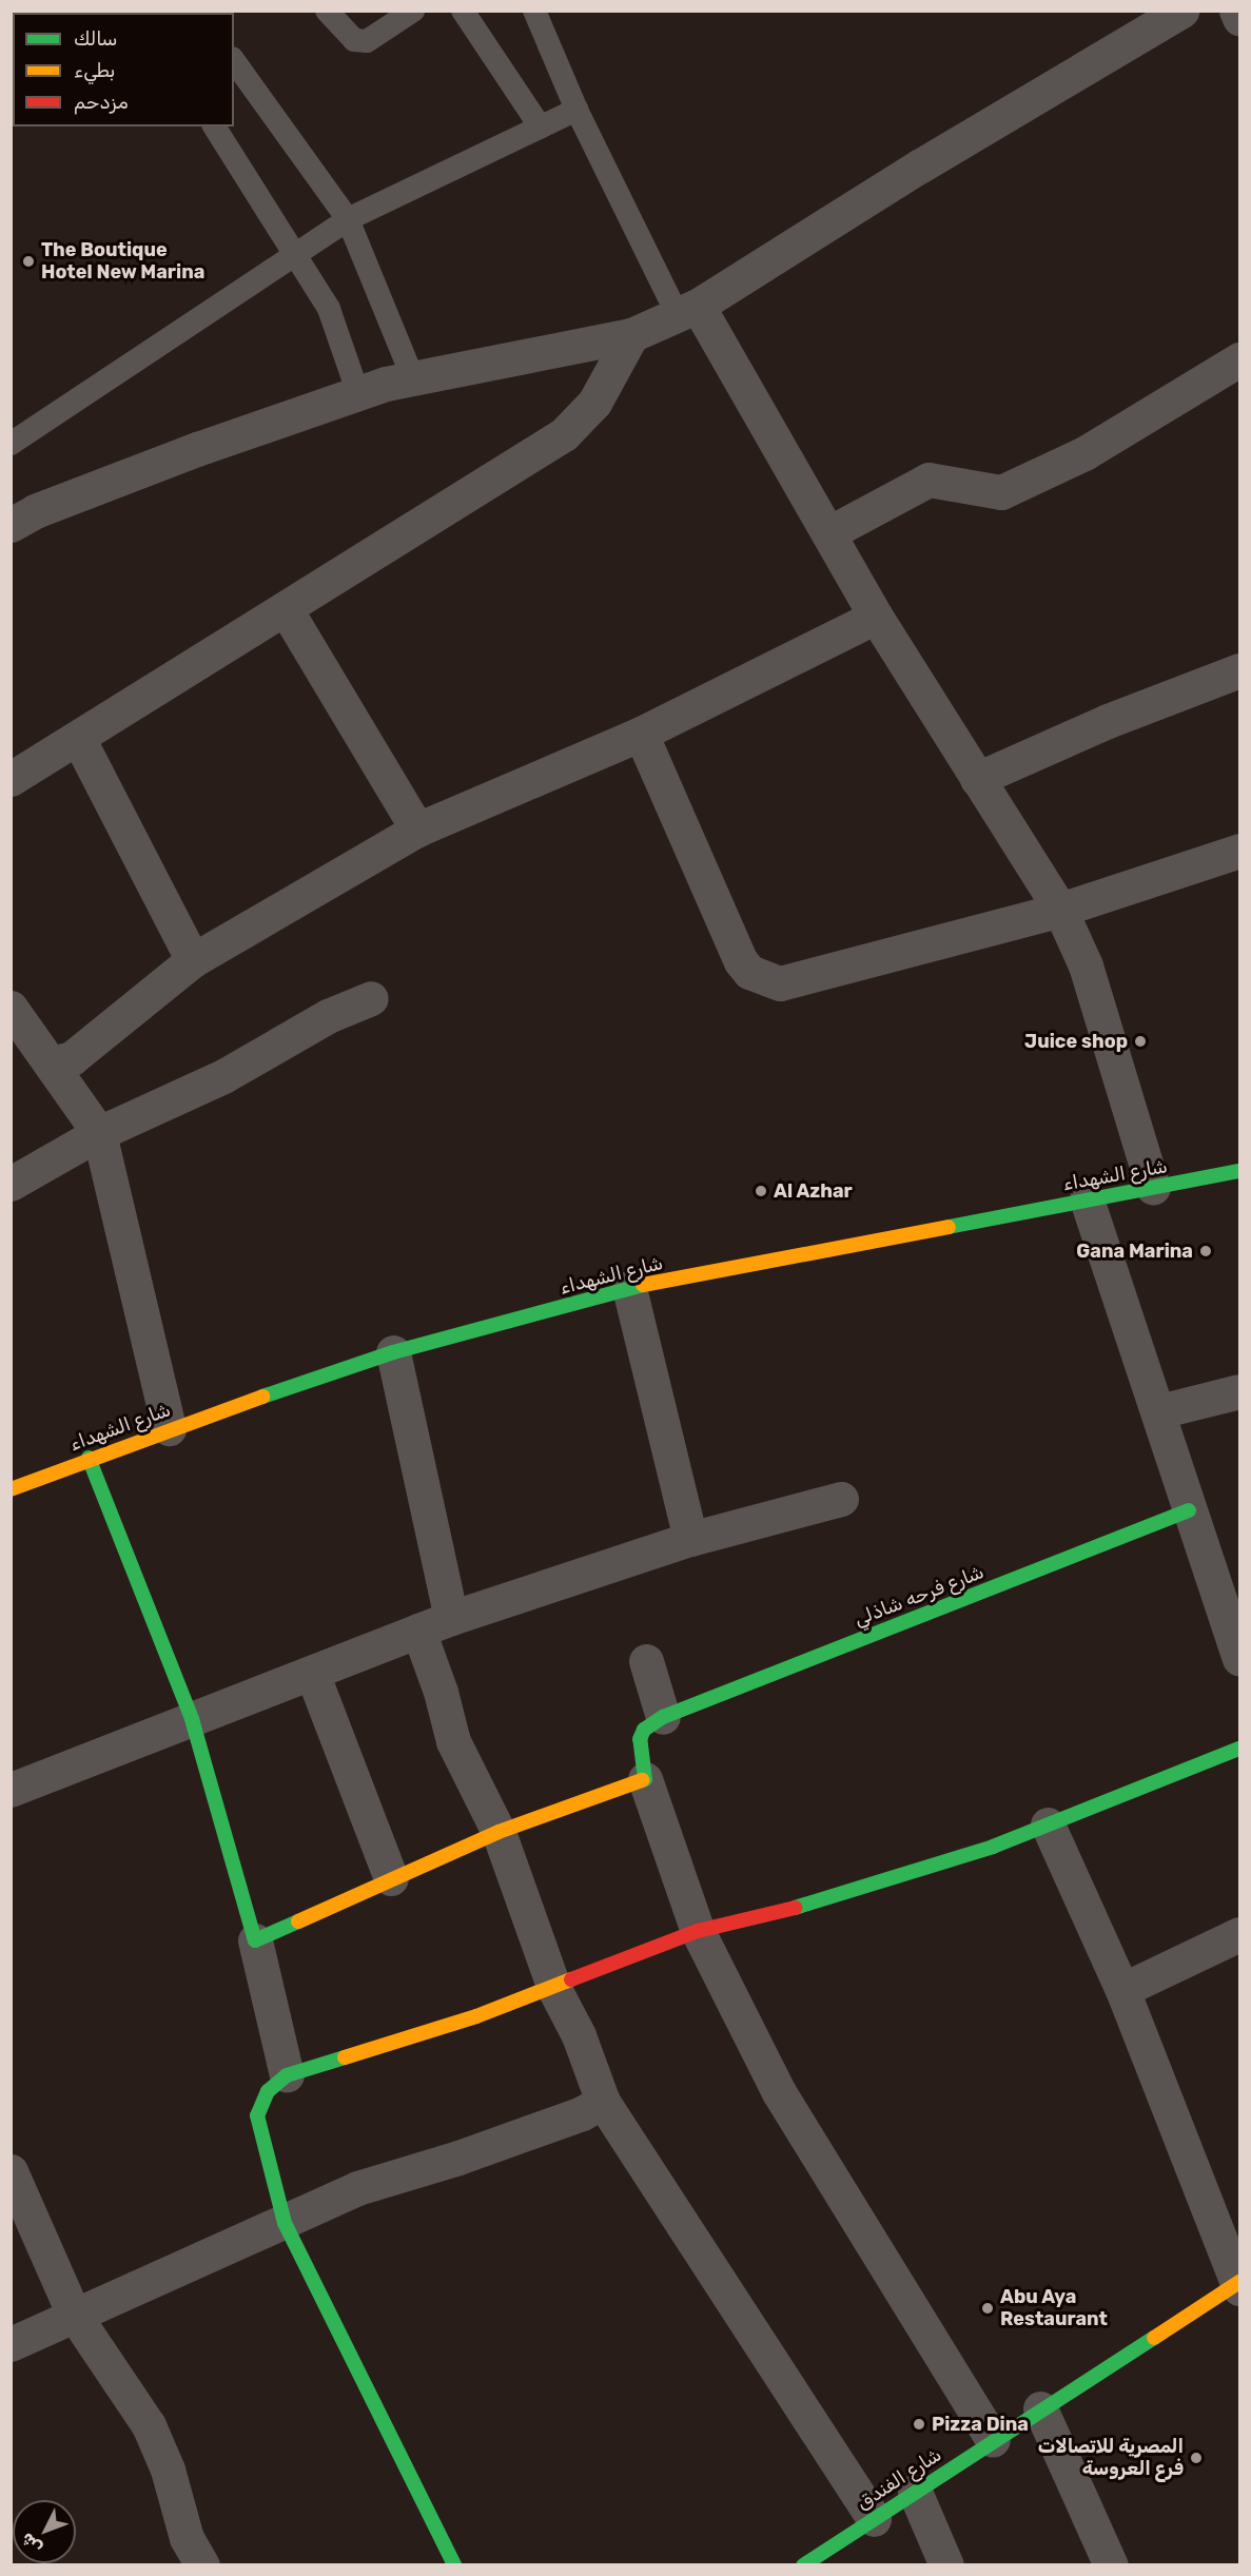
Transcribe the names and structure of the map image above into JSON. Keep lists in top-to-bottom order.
{
  "streets": {
    "street": ["شارع الشهداء", "شارع فرحه شاذلي", "شارع الفندق"]
  },
  "places": [
    "The Boutique Hotel New Marina",
    "Juice shop",
    "Al Azhar",
    "Gana Marina",
    "Abu Aya Restaurant",
    "Pizza Dina",
    "المصرية للاتصالات فرع العروسة"
  ],
  "legend": ["سالك", "بطيء", "مزدحم"],
  "north": "bottom left"
}
